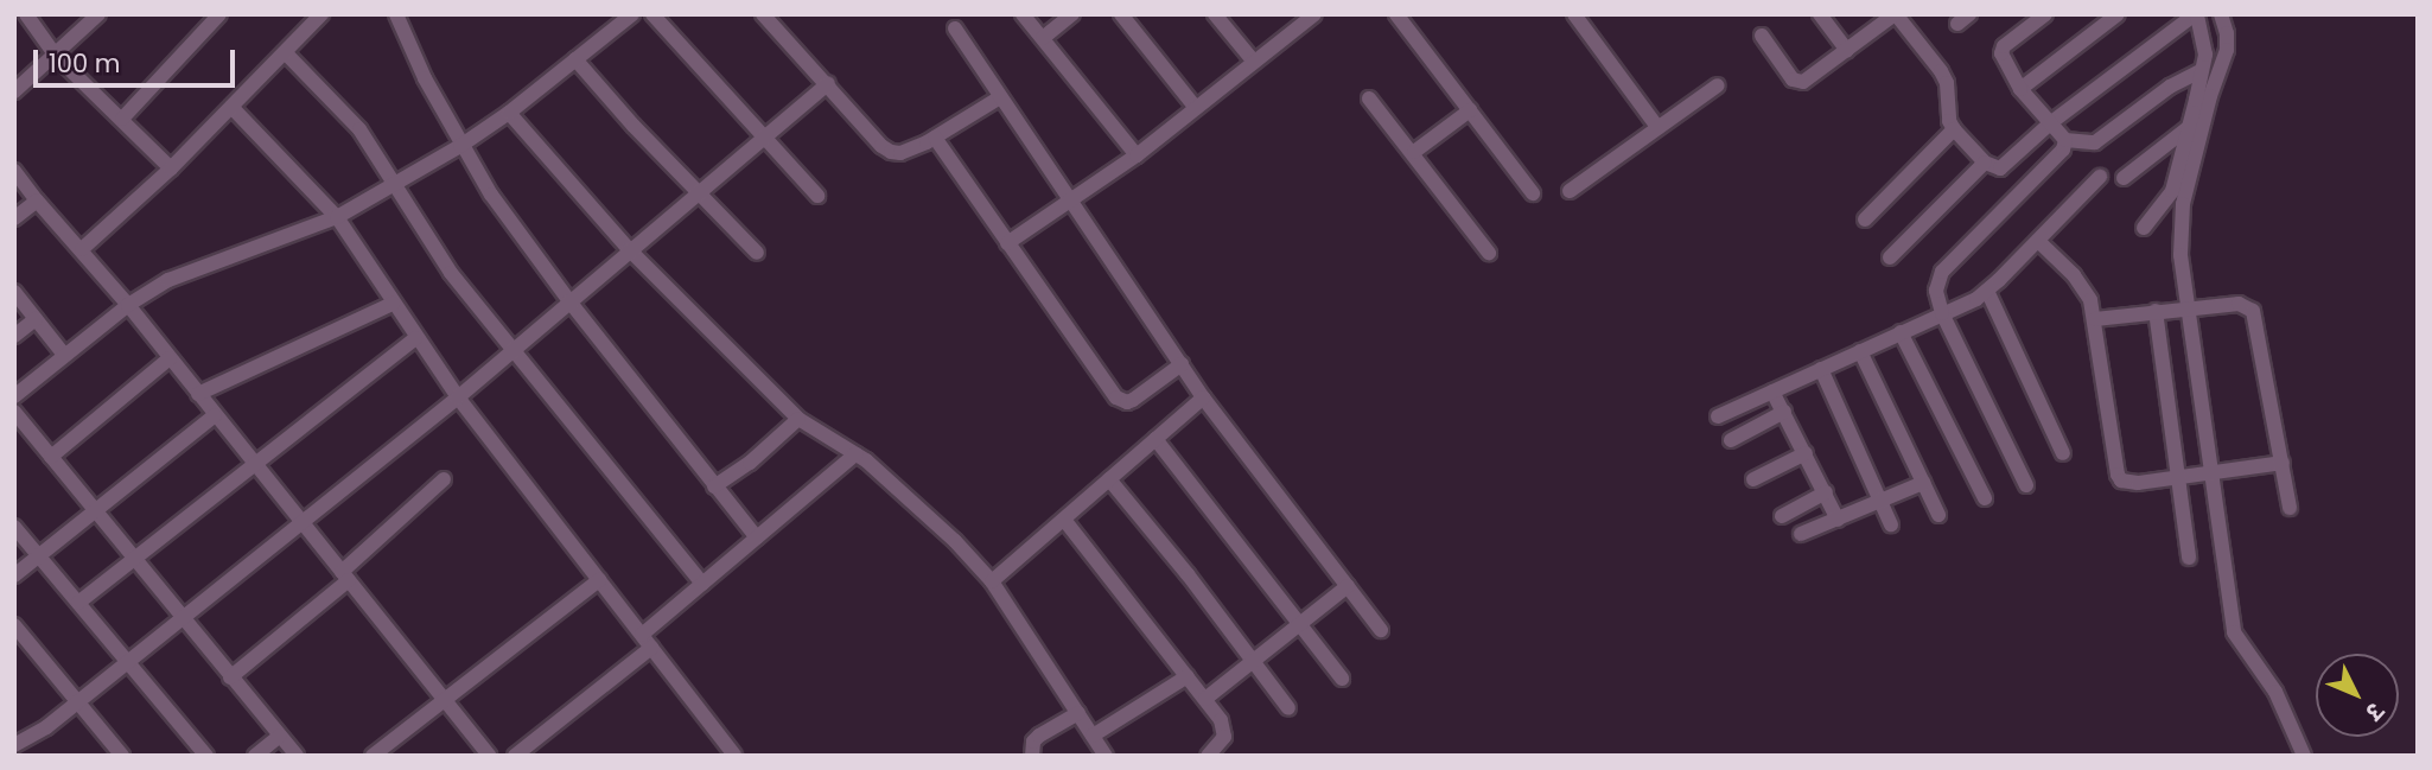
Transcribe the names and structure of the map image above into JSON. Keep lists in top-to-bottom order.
{
  "scale_bar": "100 m",
  "north": "bottom right"
}
